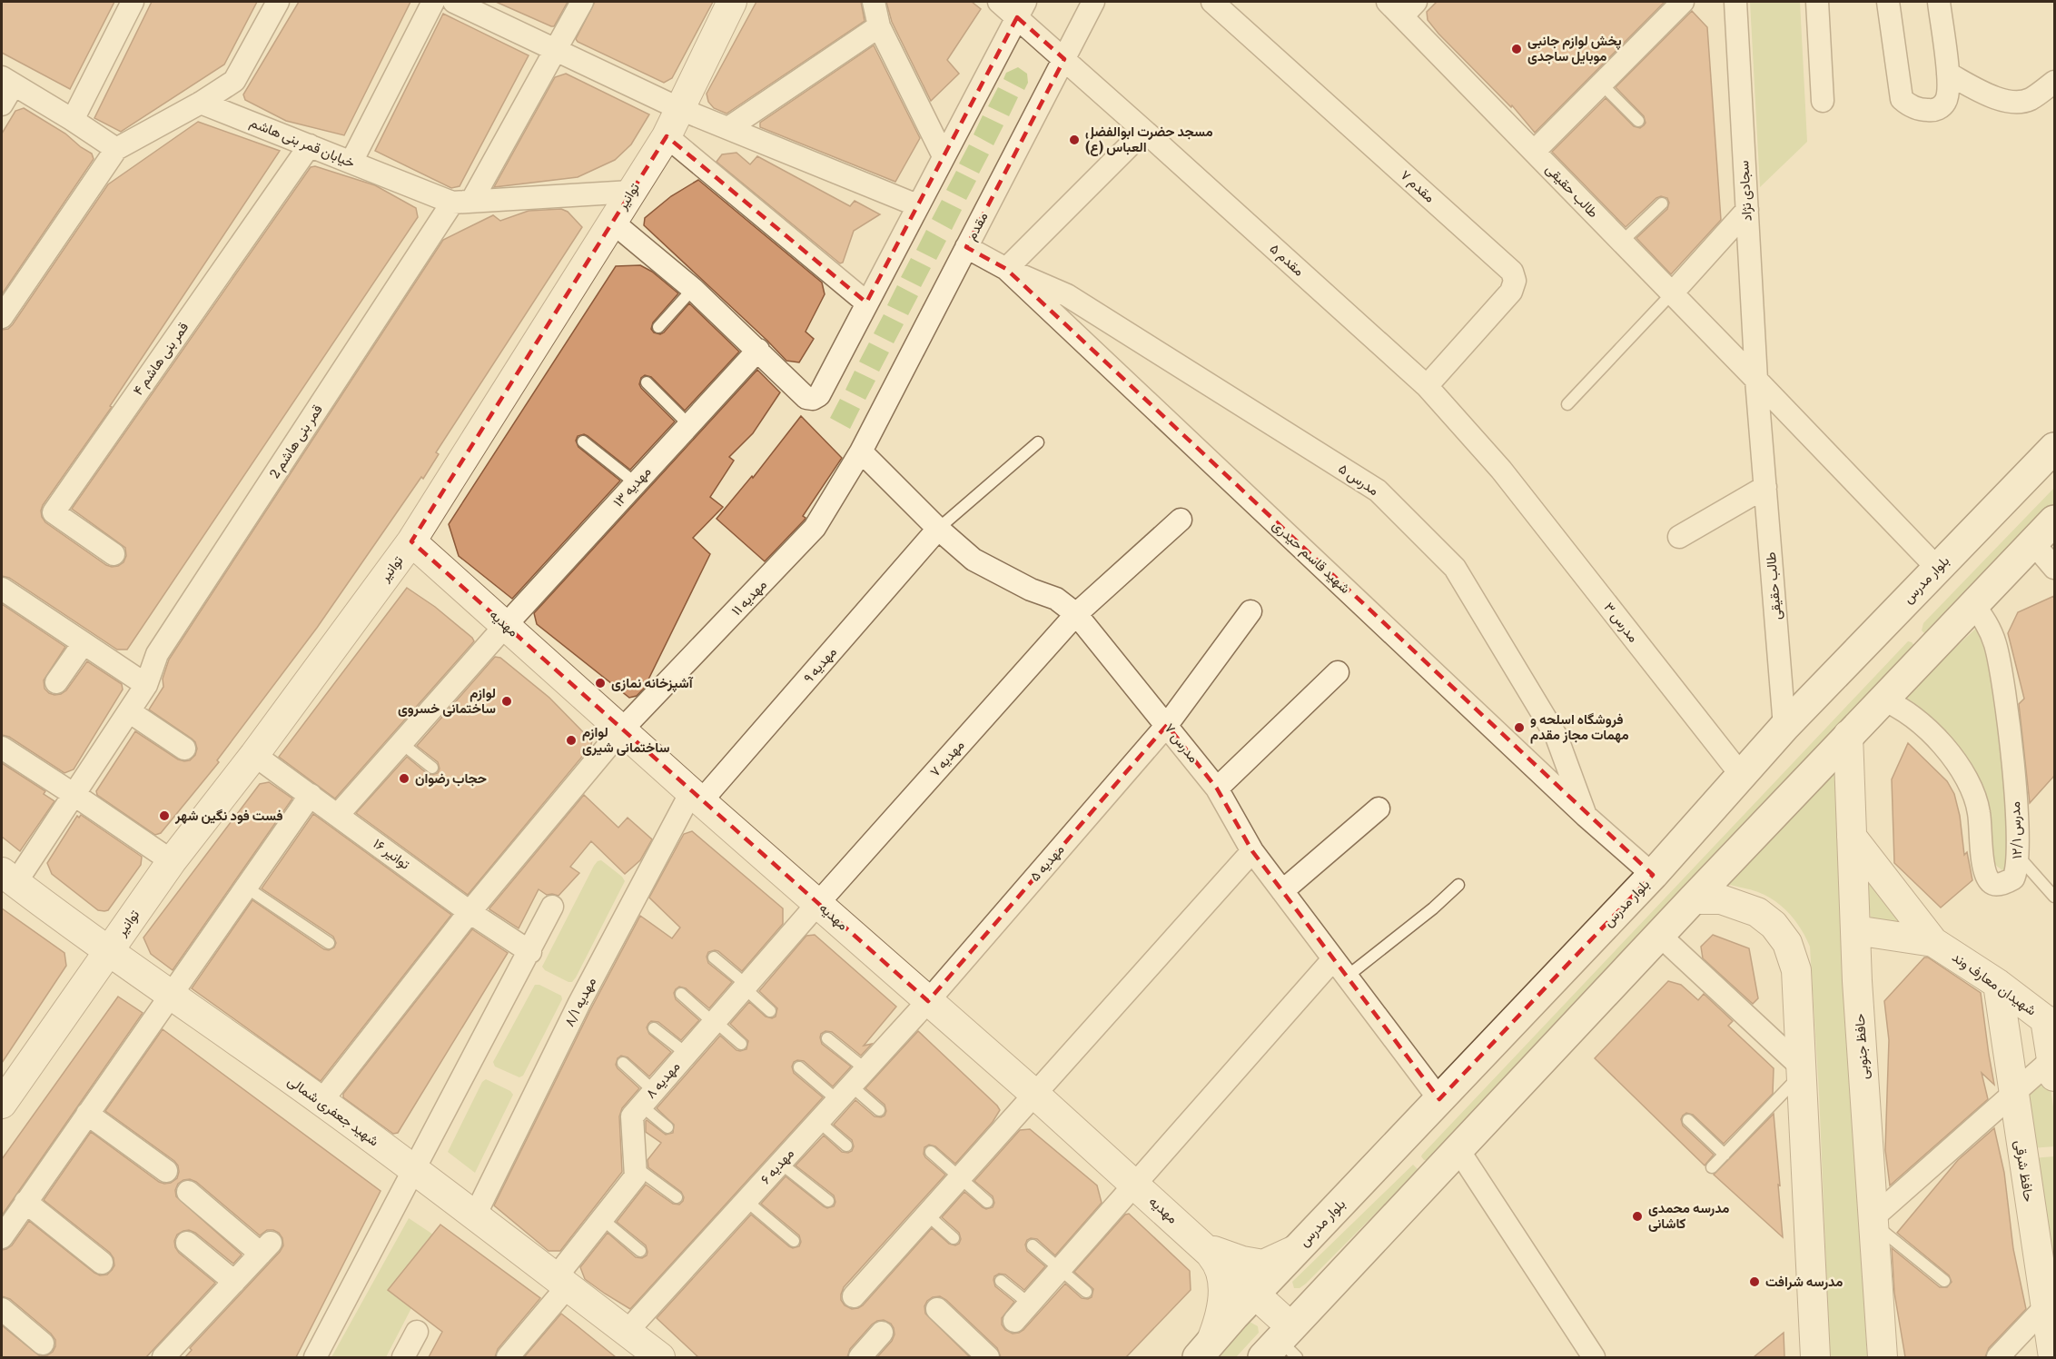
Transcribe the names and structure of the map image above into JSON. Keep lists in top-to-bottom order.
{
  "streets": {
    "main road": ["بلوار مدرس"],
    "street": [
      "خیابان قمر بنی هاشم",
      "مقدم ۷",
      "طالب حقیقی",
      "سجادی نژاد",
      "توانیر",
      "مقدم",
      "مقدم ۵",
      "قمر بنی هاشم ۴",
      "قمر بنی هاشم 2",
      "مدرس ۵",
      "مهدیه ۱۳",
      "شهید قاسم حیدری",
      "مهدیه ۱۱",
      "مدرس ۳",
      "مهدیه",
      "مهدیه ۹",
      "مدرس ۷",
      "مهدیه ۷",
      "مدرس ۱۲/۱",
      "توانیر ۱۶",
      "مهدیه ۵",
      "شهیدان معارف وند",
      "مهدیه ۸/۱",
      "حافظ جنوبی",
      "مهدیه ۸",
      "شهید جعفری شمالی",
      "مهدیه ۶",
      "حافظ شرقی"
    ]
  },
  "crossings": [
    ["خیابان قمر بنی هاشم", "توانیر"],
    ["خیابان قمر بنی هاشم", "قمر بنی هاشم ۴"],
    ["خیابان قمر بنی هاشم", "قمر بنی هاشم 2"],
    ["مقدم ۷", "مقدم ۵"],
    ["طالب حقیقی", "سجادی نژاد"],
    ["طالب حقیقی", "بلوار مدرس"],
    ["توانیر", "مهدیه"],
    ["توانیر", "توانیر ۱۶"],
    ["توانیر", "شهید جعفری شمالی"],
    ["مقدم", "مقدم ۵"],
    ["مقدم", "شهید قاسم حیدری"],
    ["مقدم", "مهدیه ۱۱"],
    ["مقدم", "مدرس ۷"],
    ["مقدم ۵", "مدرس ۳"],
    ["قمر بنی هاشم 2", "شهید جعفری شمالی"],
    ["مدرس ۵", "شهید قاسم حیدری"],
    ["مهدیه ۱۳", "مهدیه"],
    ["مهدیه ۱۳", "توانیر ۱۶"],
    ["شهید قاسم حیدری", "بلوار مدرس"],
    ["بلوار مدرس", "مدرس ۳"],
    ["بلوار مدرس", "مهدیه"],
    ["بلوار مدرس", "مدرس ۷"],
    ["مهدیه ۱۱", "مهدیه"],
    ["مهدیه ۱۱", "مدرس ۷"],
    ["مهدیه ۱۱", "توانیر ۱۶"],
    ["مهدیه ۱۱", "شهید جعفری شمالی"],
    ["مهدیه", "مهدیه ۹"],
    ["مهدیه", "مهدیه ۷"],
    ["مهدیه", "مهدیه ۵"],
    ["مهدیه", "مهدیه ۸/۱"],
    ["مهدیه", "مهدیه ۸"],
    ["مهدیه", "مهدیه ۶"],
    ["مهدیه ۹", "مدرس ۷"],
    ["مهدیه ۹", "مهدیه ۸/۱"],
    ["مدرس ۷", "مهدیه ۷"],
    ["مدرس ۷", "مهدیه ۵"],
    ["مهدیه ۷", "مهدیه ۸"],
    ["مهدیه ۵", "مهدیه ۶"],
    ["شهیدان معارف وند", "حافظ شرقی"],
    ["مهدیه ۸/۱", "شهید جعفری شمالی"],
    ["مهدیه ۸", "شهید جعفری شمالی"],
    ["شهید جعفری شمالی", "مهدیه ۶"]
  ],
  "places": [
    "پخش لوازم جانبی موبایل ساجدی",
    "مسجد حضرت ابوالفضل العباس (ع)",
    "آشپزخانه نمازی",
    "لوازم ساختمانی خسروی",
    "فروشگاه اسلحه و مهمات مجاز مقدم",
    "لوازم ساختمانی شیری",
    "حجاب رضوان",
    "فست فود نگین شهر",
    "مدرسه محمدی کاشانی",
    "مدرسه شرافت"
  ]
}
